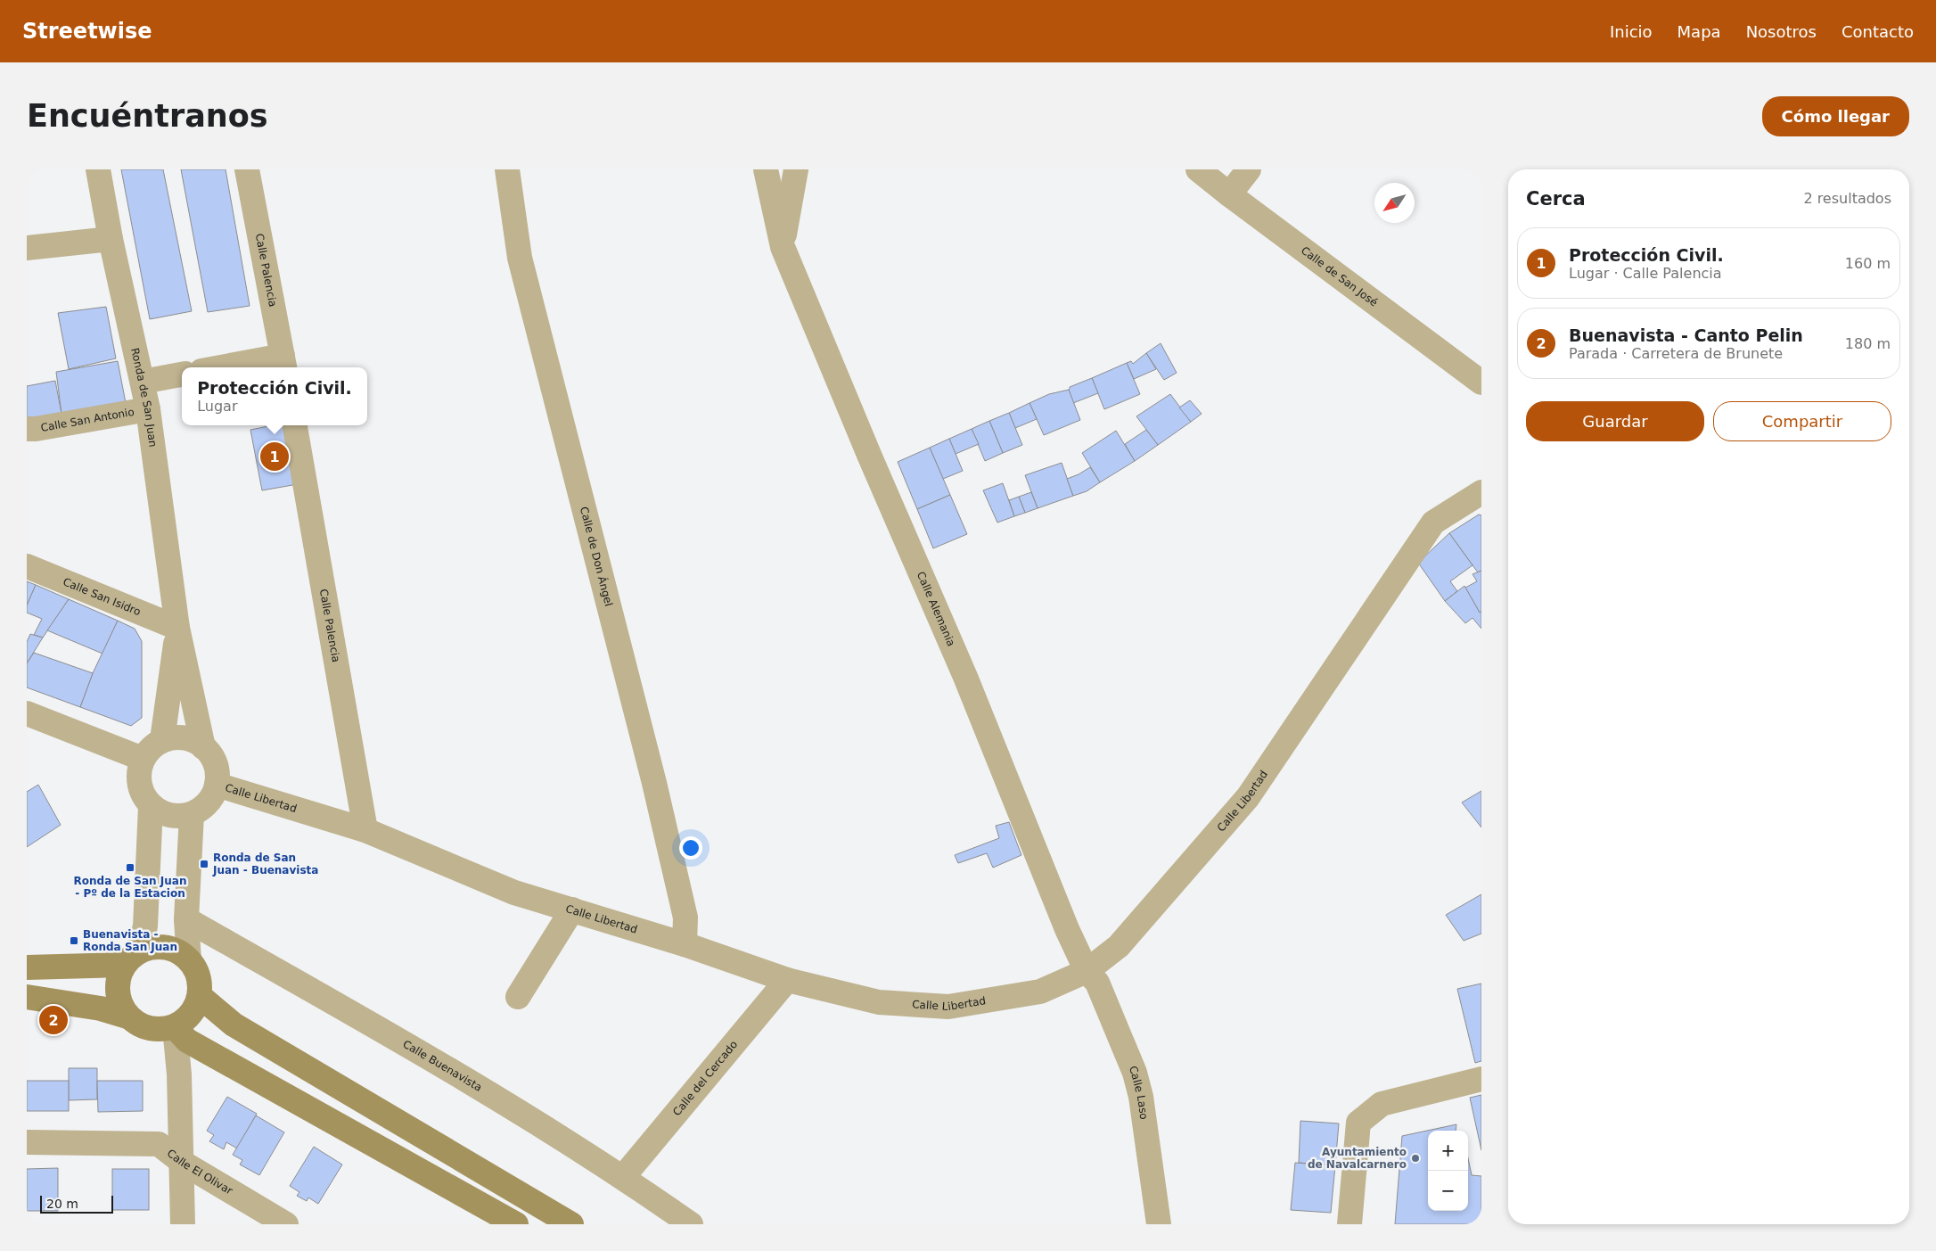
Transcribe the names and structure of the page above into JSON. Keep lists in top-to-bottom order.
{
  "streets": {
    "street": [
      "Calle Palencia",
      "Calle de San José",
      "Ronda de San Juan",
      "Calle San Antonio",
      "Calle de Don Ángel",
      "Calle San Isidro",
      "Calle Alemania",
      "Calle Libertad",
      "Calle Buenavista",
      "Calle del Cercado",
      "Calle Laso",
      "Calle El Olivar"
    ]
  },
  "crossings": [
    ["Calle Palencia", "Calle Libertad"],
    ["Ronda de San Juan", "Calle San Antonio"],
    ["Ronda de San Juan", "Calle San Isidro"],
    ["Ronda de San Juan", "Calle Libertad"],
    ["Calle de Don Ángel", "Calle Libertad"],
    ["Calle Alemania", "Calle Libertad"],
    ["Calle Alemania", "Calle Laso"],
    ["Calle Libertad", "Calle del Cercado"],
    ["Calle Libertad", "Calle Laso"],
    ["Calle Buenavista", "Calle del Cercado"]
  ],
  "places": {
    "transit": ["Ronda de San Juan - Buenavista", "Ronda de San Juan - Pº de la Estacion", "Buenavista - Ronda San Juan"],
    "other": ["Ayuntamiento de Navalcarnero"]
  },
  "scale_bar": "20 m",
  "north": "bottom left",
  "page": {
    "header": "Streetwise",
    "nav": [
      "Inicio",
      "Mapa",
      "Nosotros",
      "Contacto"
    ],
    "buttons": [
      "Cómo llegar",
      ["Guardar", "Compartir"]
    ],
    "title": "Encuéntranos",
    "heading": ["Cerca", "2 resultados"],
    "list": [
      {
        "mark": "1",
        "name": "Protección Civil.",
        "note": "Lugar · Calle Palencia",
        "value": "160 m"
      },
      {
        "mark": "2",
        "name": "Buenavista - Canto Pelin",
        "note": "Parada · Carretera de Brunete",
        "value": "180 m"
      }
    ],
    "popup": ["Protección Civil.", "Lugar"],
    "pins": ["1", "2"],
    "map_buttons": ["+", "−"],
    "scale": "20 m"
  }
}
